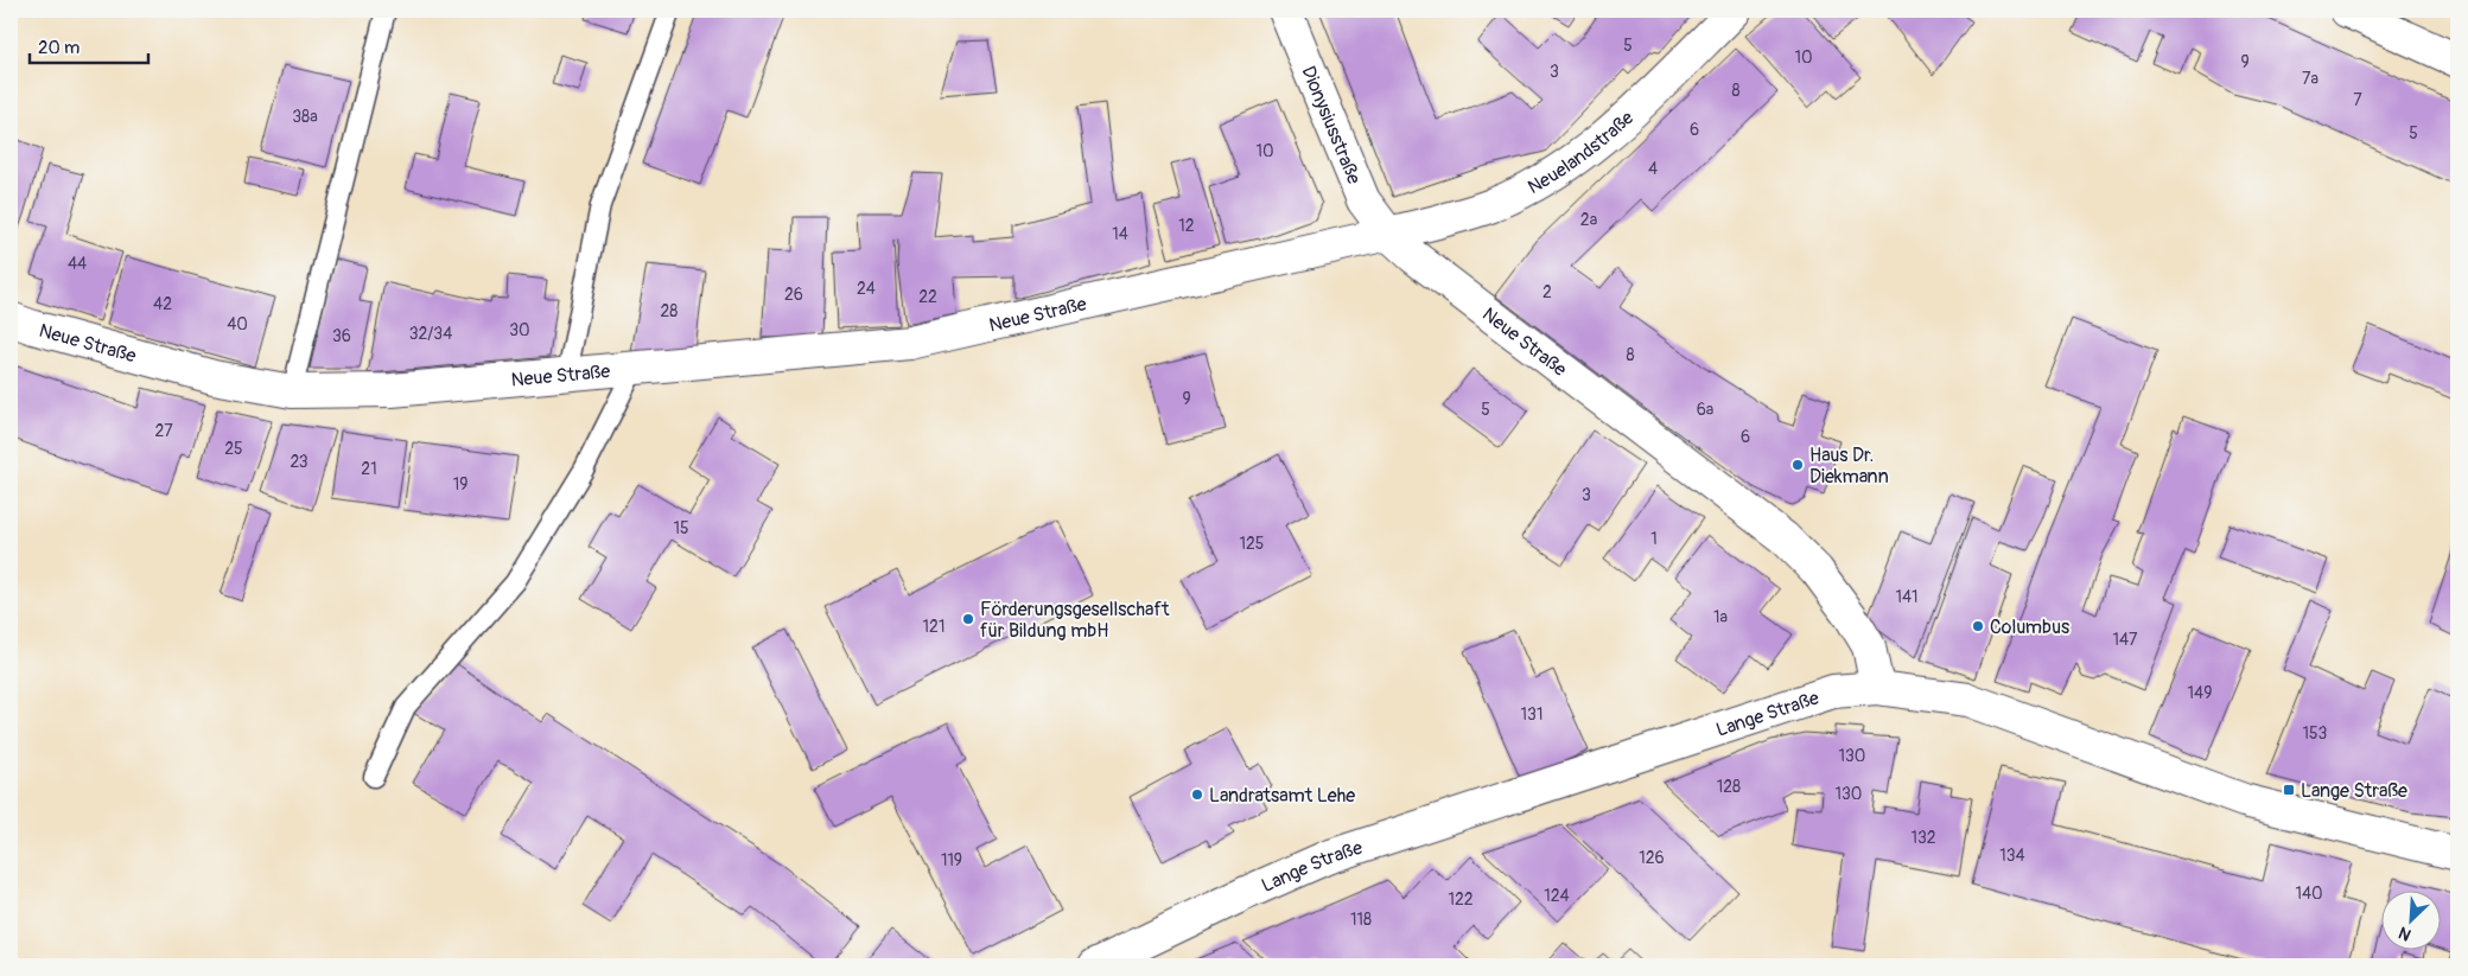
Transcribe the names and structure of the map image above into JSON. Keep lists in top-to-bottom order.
{
  "streets": {
    "street": [
      "Dionysiusstraße",
      "Neuelandstraße",
      "Neue Straße",
      "Lange Straße"
    ]
  },
  "crossings": [
    ["Dionysiusstraße", "Neuelandstraße"],
    ["Dionysiusstraße", "Neue Straße"],
    ["Neuelandstraße", "Neue Straße"],
    ["Neue Straße", "Lange Straße"]
  ],
  "places": {
    "other": [
      "Haus Dr. Diekmann",
      "Förderungsgesellschaft für Bildung mbH",
      "Columbus",
      "Landratsamt Lehe"
    ],
    "transit": ["Lange Straße"]
  },
  "house_numbers": [
    "5",
    "10",
    "9",
    "3",
    "7a",
    "8",
    "7",
    "38a",
    "6",
    "5",
    "10",
    "4",
    "2a",
    "12",
    "14",
    "44",
    "24",
    "2",
    "26",
    "22",
    "42",
    "28",
    "40",
    "30",
    "32/34",
    "36",
    "8",
    "9",
    "5",
    "6a",
    "27",
    "6",
    "25",
    "23",
    "21",
    "19",
    "3",
    "15",
    "1",
    "125",
    "141",
    "1a",
    "121",
    "147",
    "149",
    "131",
    "153",
    "130",
    "128",
    "130",
    "132",
    "134",
    "126",
    "119",
    "140",
    "124",
    "122",
    "118"
  ],
  "scale_bar": "20 m",
  "north": "bottom left"
}
